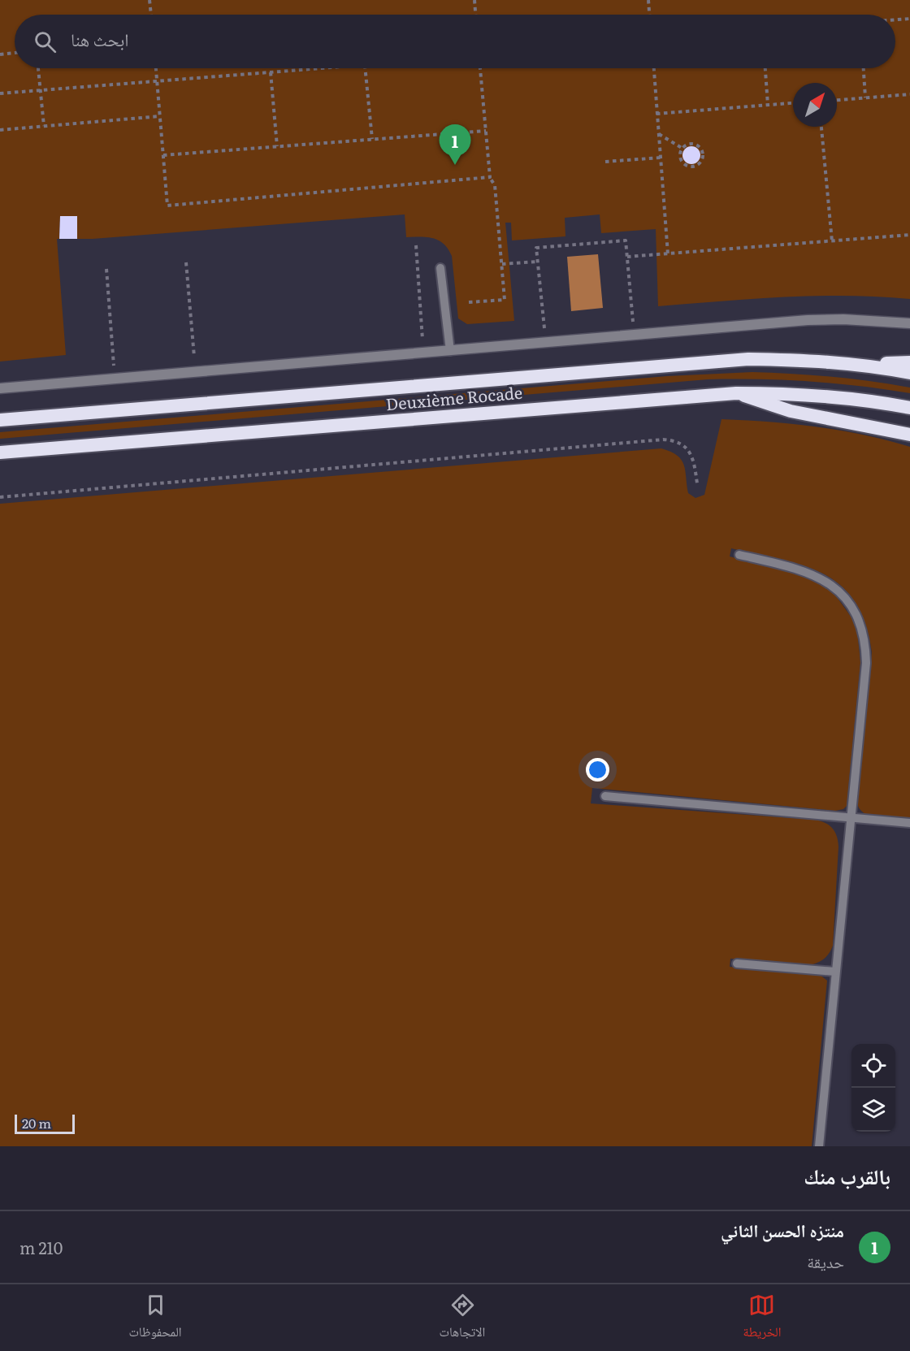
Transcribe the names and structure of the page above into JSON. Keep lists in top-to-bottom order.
{
  "streets": {
    "highway": ["Deuxième Rocade"]
  },
  "scale_bar": "20 m",
  "north": "top right",
  "page": {
    "search": "ابحث هنا",
    "pins": "1",
    "scale": "20 m",
    "heading": "بالقرب منك",
    "list": [
      {
        "mark": "1",
        "name": "منتزه الحسن الثاني",
        "note": "حديقة",
        "value": "210 m"
      }
    ],
    "nav": ["الخريطة", "الاتجاهات", "المحفوظات"]
  }
}
